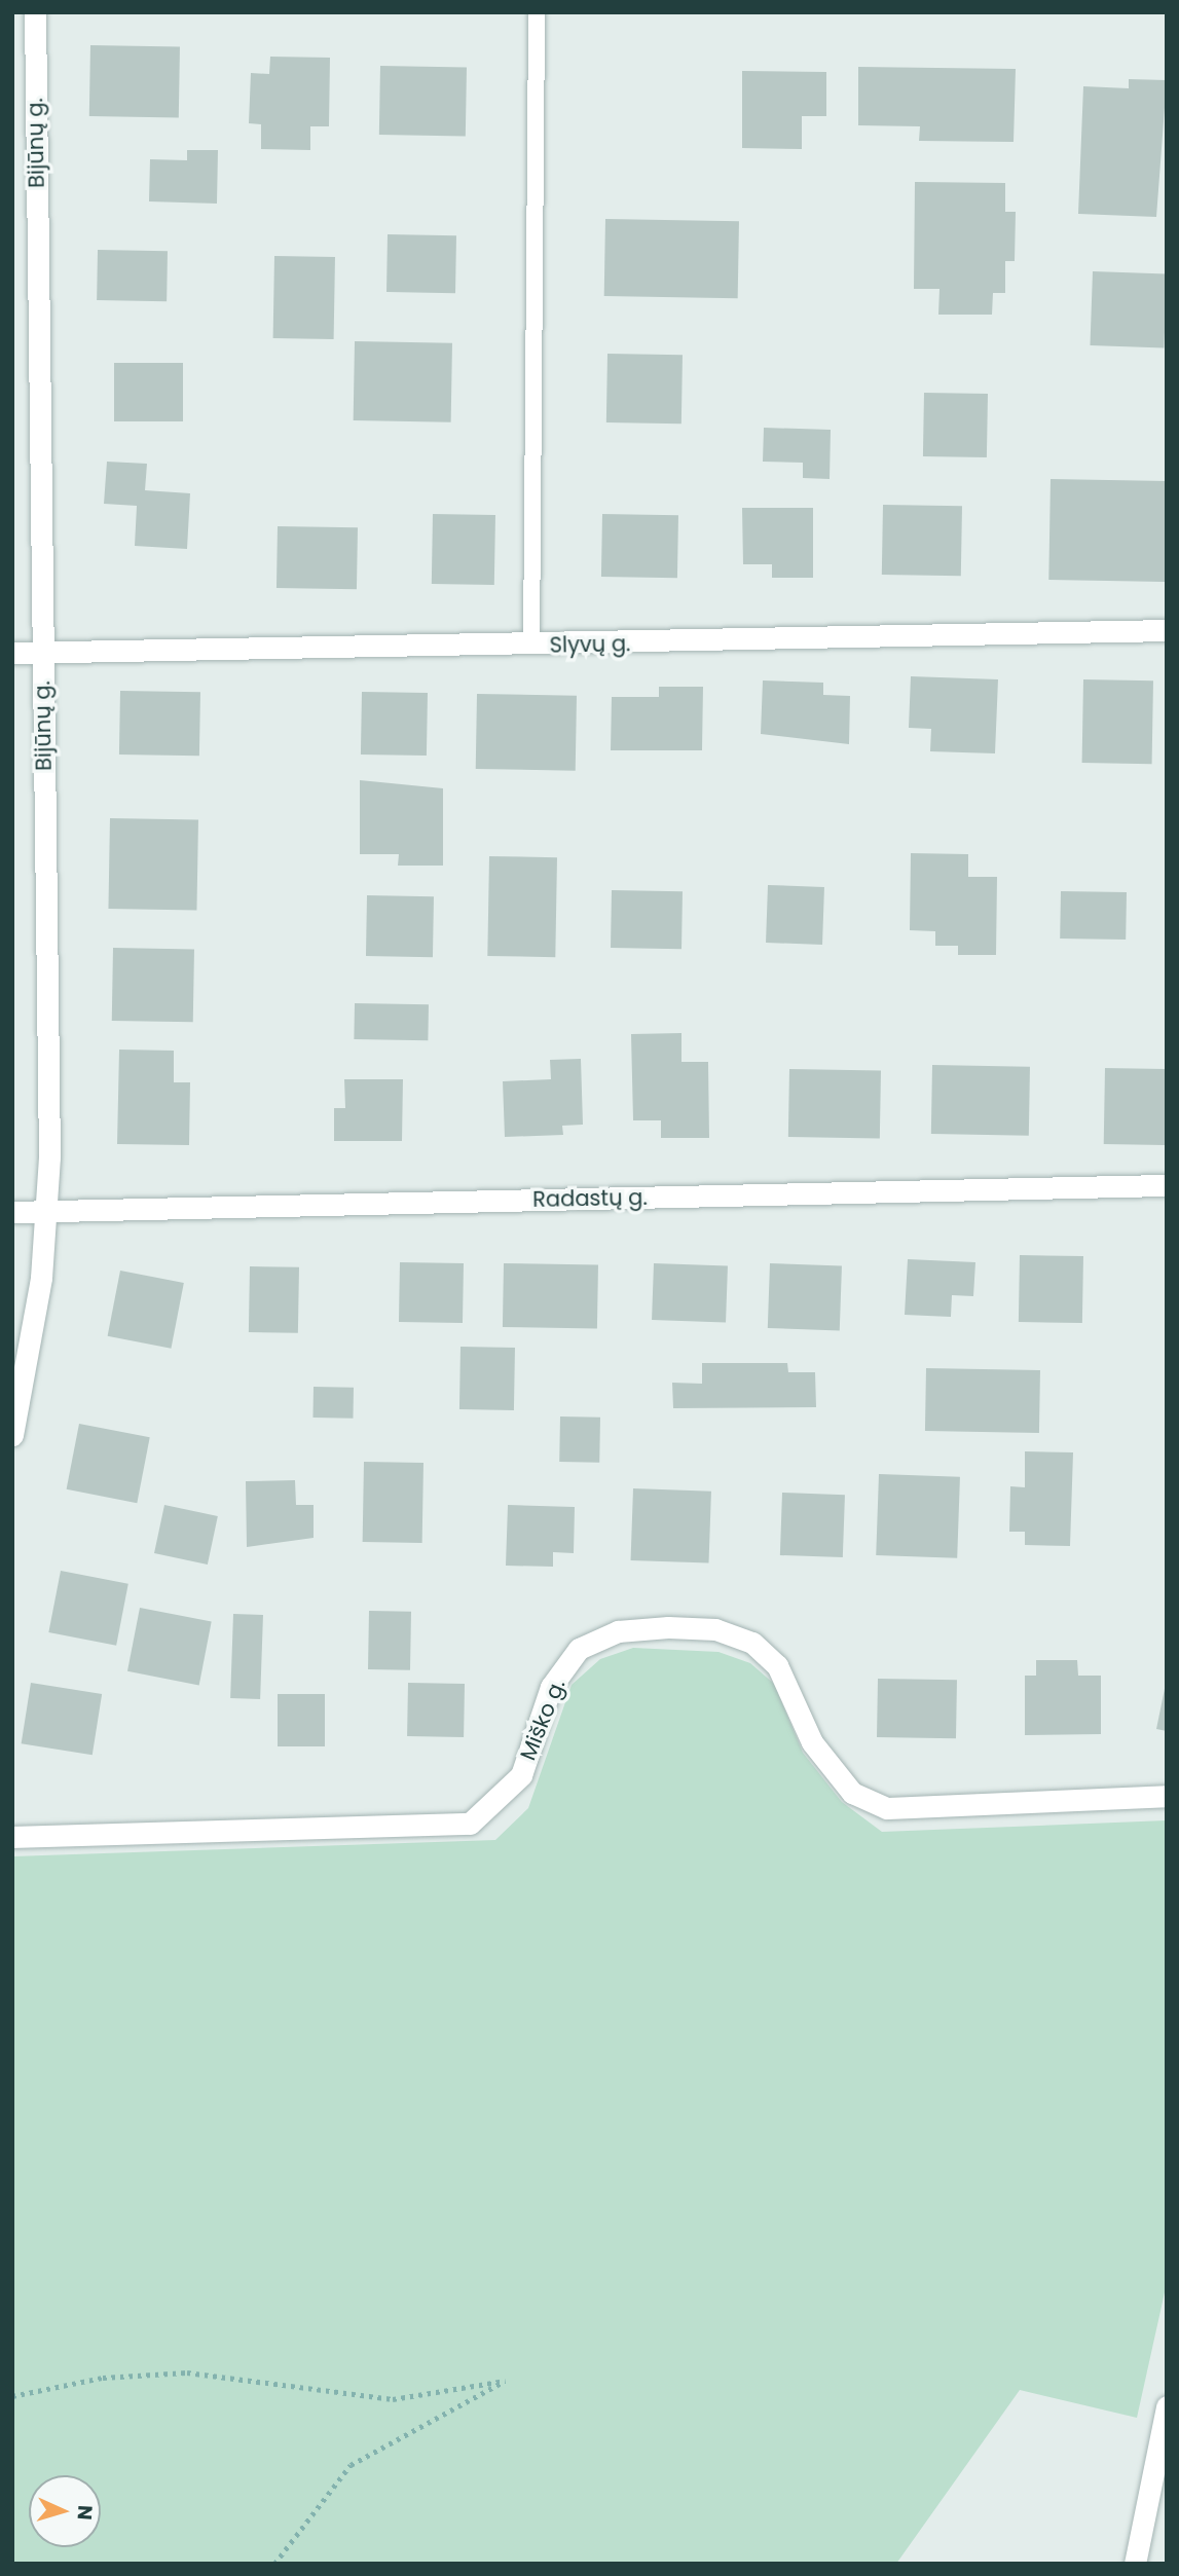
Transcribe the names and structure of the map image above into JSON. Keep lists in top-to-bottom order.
{
  "streets": {
    "street": [
      "Bijūnų g.",
      "Slyvų g.",
      "Radastų g.",
      "Miško g."
    ]
  },
  "crossings": [
    ["Bijūnų g.", "Slyvų g."],
    ["Bijūnų g.", "Radastų g."]
  ],
  "north": "right"
}
